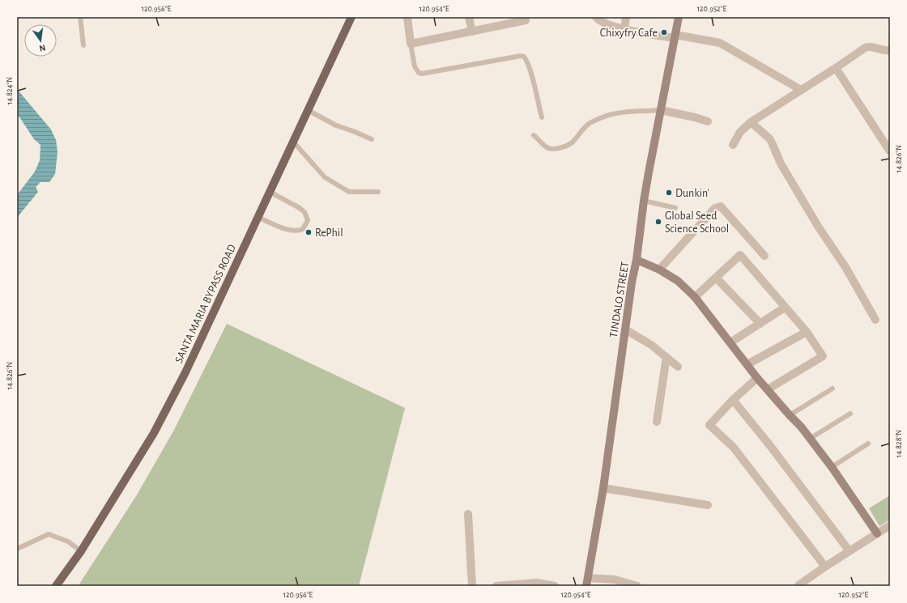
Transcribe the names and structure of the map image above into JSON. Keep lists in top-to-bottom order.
{
  "streets": {
    "main road": ["TINDALO STREET", "SANTA MARIA BYPASS ROAD"]
  },
  "places": [
    "Chixyfry Cafe",
    "Dunkin'",
    "Global Seed Science School",
    "RePhil"
  ],
  "north": "bottom",
  "coordinates": [
    "120.956°E",
    "120.954°E",
    "120.952°E",
    "14.824°N",
    "14.826°N",
    "14.828°N"
  ]
}
